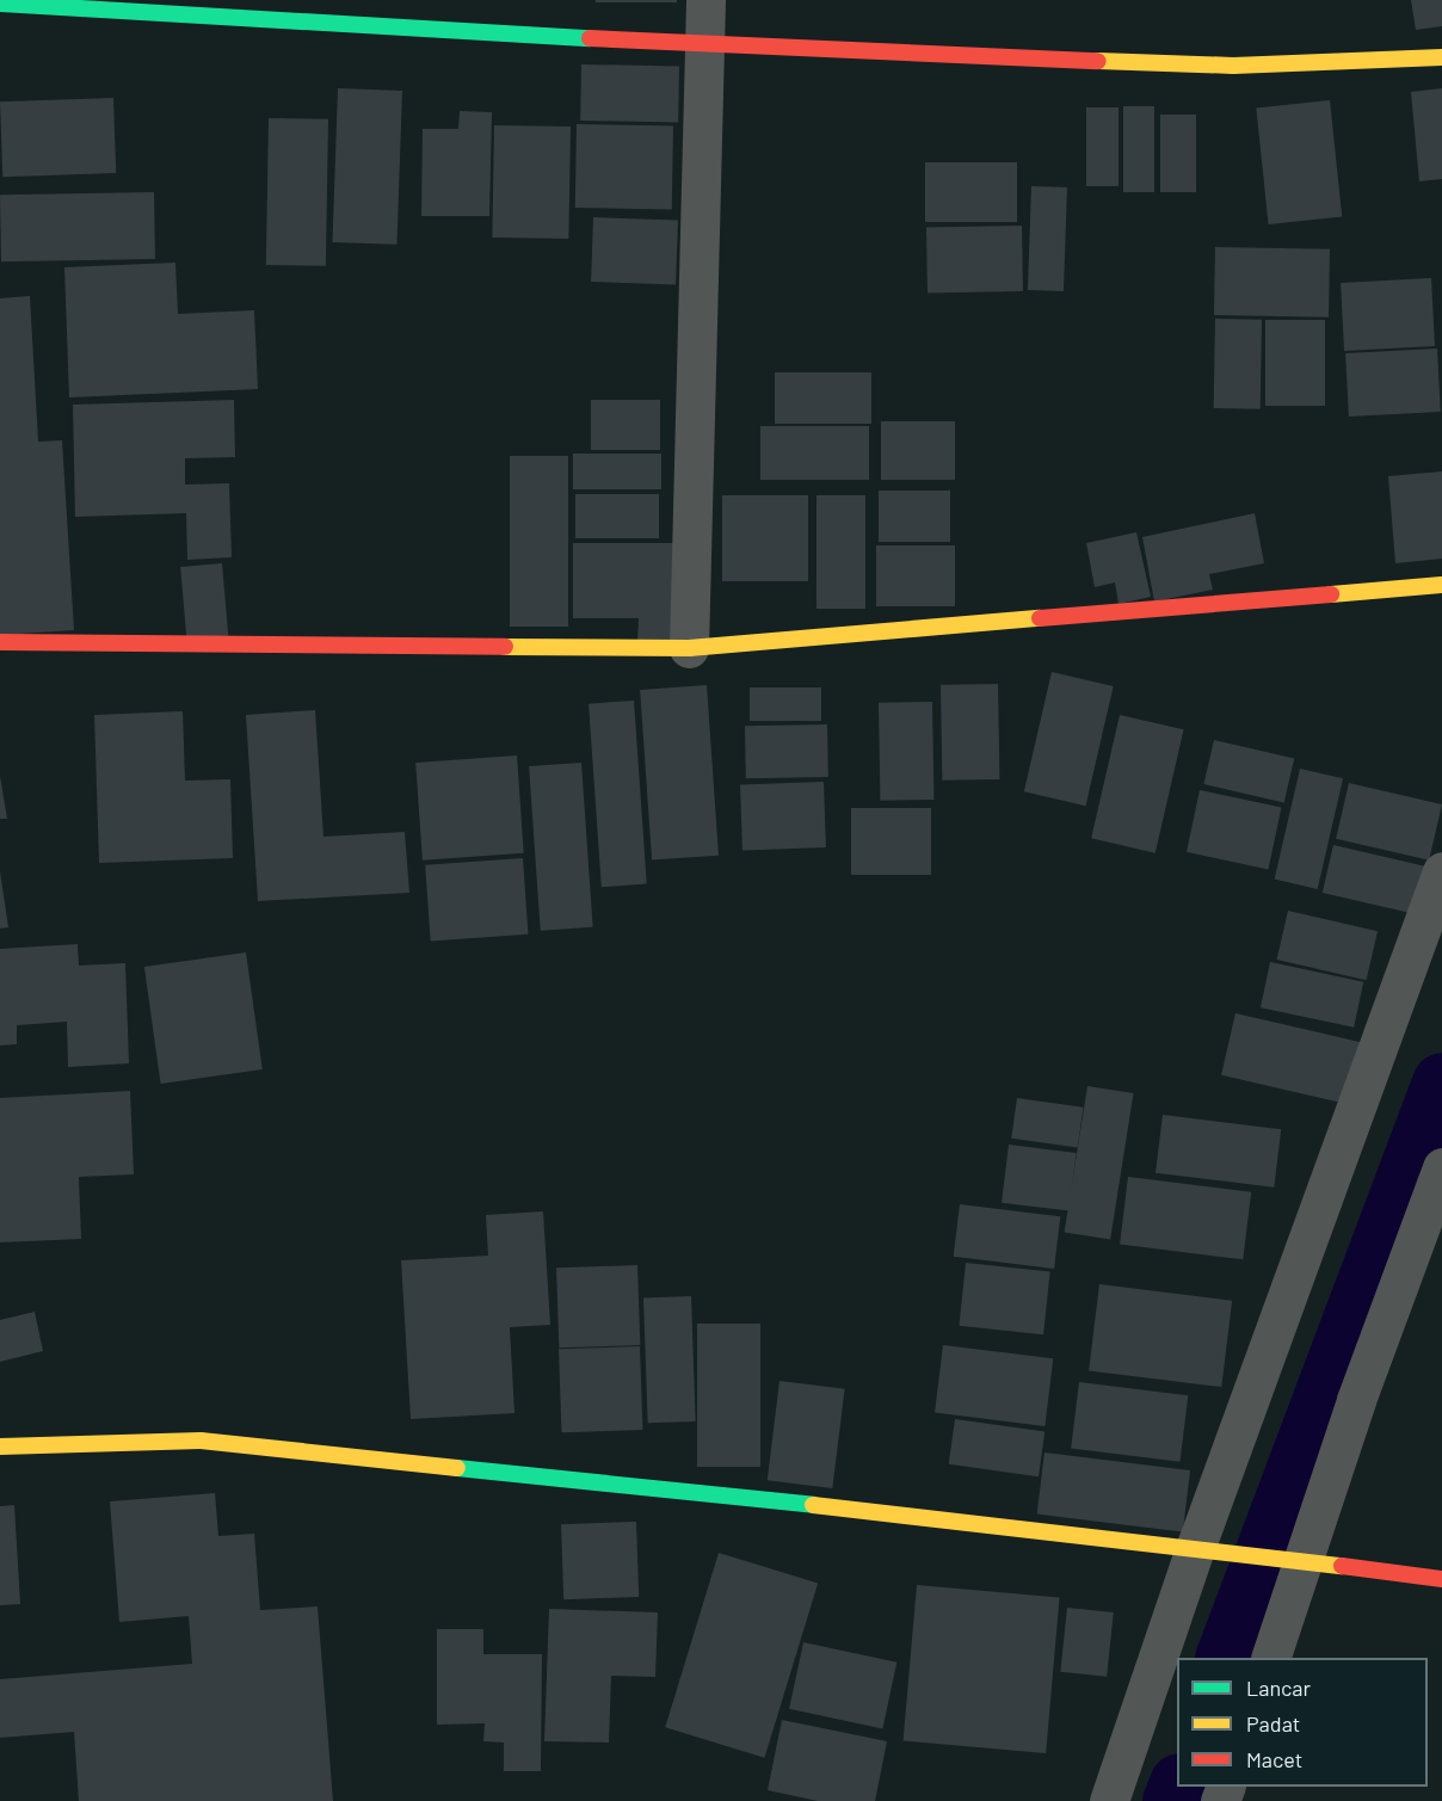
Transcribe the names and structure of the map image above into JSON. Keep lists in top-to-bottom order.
{
  "legend": ["Lancar", "Padat", "Macet"]
}
